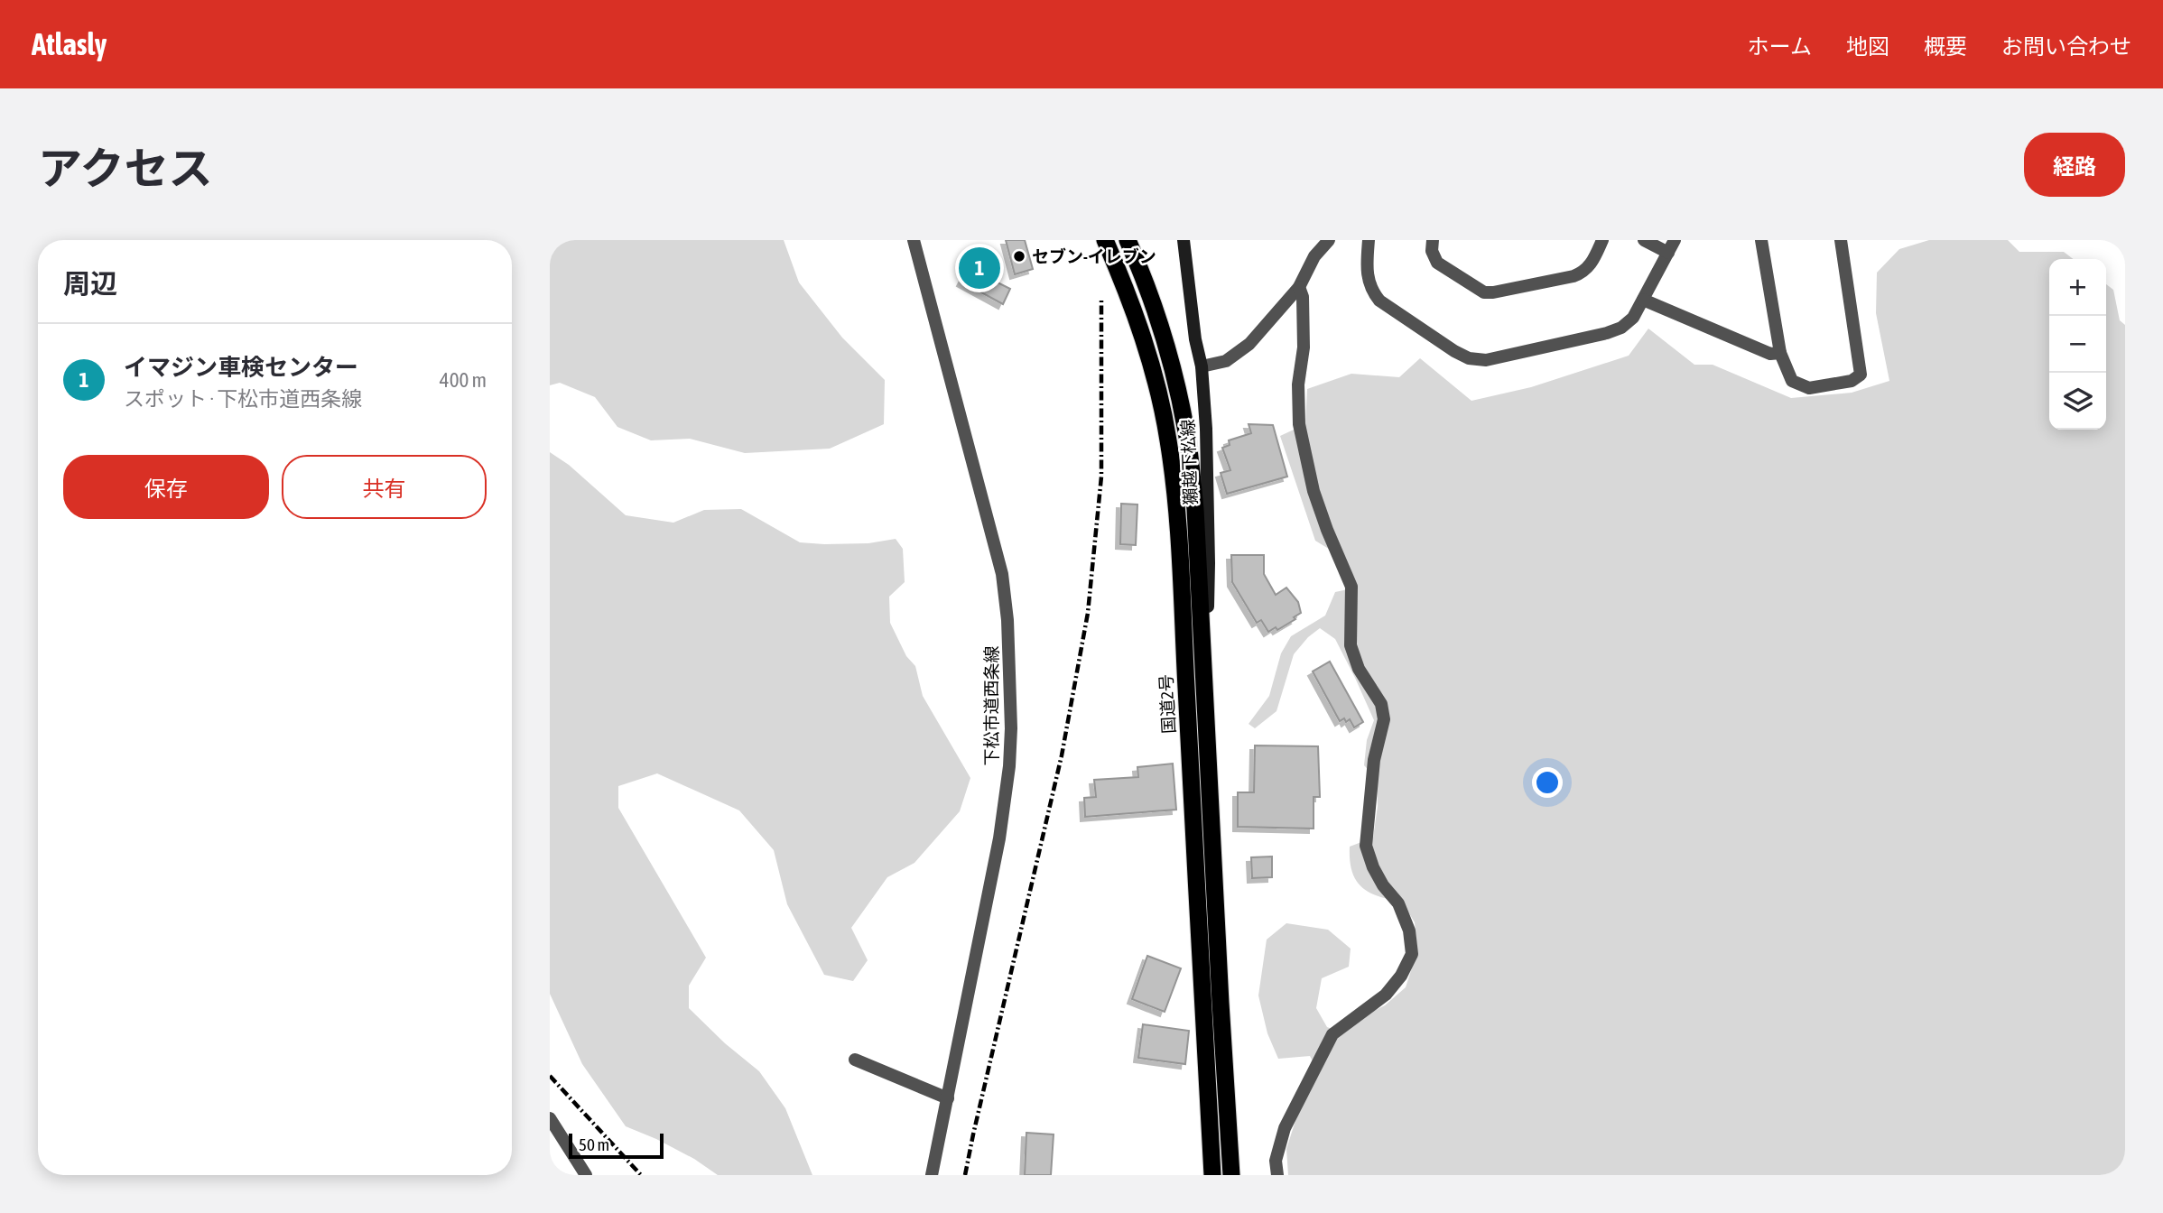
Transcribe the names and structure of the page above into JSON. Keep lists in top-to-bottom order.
{
  "streets": {
    "highway": ["国道2号"],
    "main road": ["獺越下松線"],
    "street": ["下松市道西条線"]
  },
  "places": ["セブン-イレブン"],
  "scale_bar": "50 m",
  "page": {
    "header": "Atlasly",
    "nav": [
      "ホーム",
      "地図",
      "概要",
      "お問い合わせ"
    ],
    "title": "アクセス",
    "buttons": [
      "経路",
      ["保存", "共有"]
    ],
    "heading": "周辺",
    "pins": "1",
    "map_buttons": ["+", "−"],
    "list": [
      {
        "mark": "1",
        "name": "イマジン車検センター",
        "note": "スポット · 下松市道西条線",
        "value": "400 m"
      }
    ],
    "scale": "50 m"
  }
}
